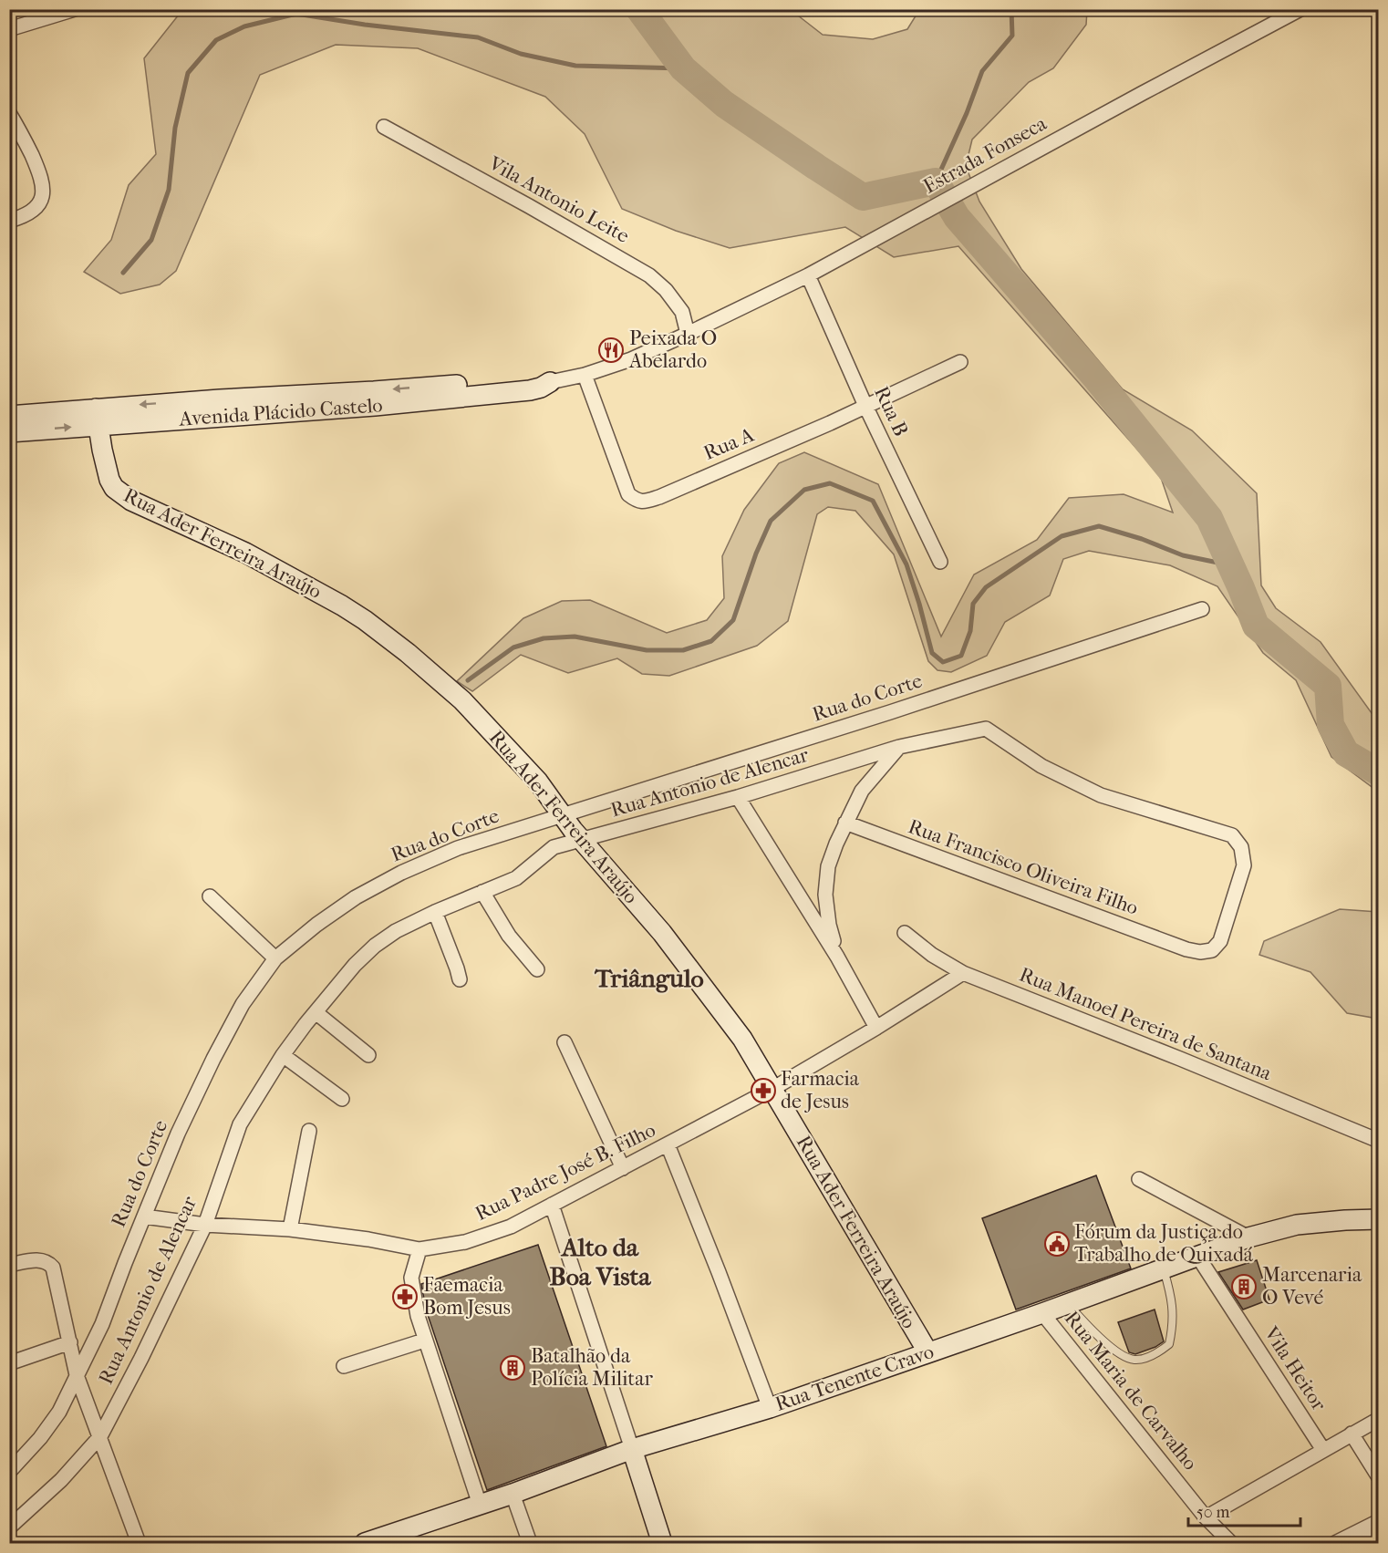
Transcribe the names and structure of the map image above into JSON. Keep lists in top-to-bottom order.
{
  "streets": {
    "street": [
      "Estrada Fonseca",
      "Vila Antonio Leite",
      "Rua B",
      "Avenida Plácido Castelo",
      "Rua A",
      "Rua Ader Ferreira Araújo",
      "Rua do Corte",
      "Rua Antonio de Alencar",
      "Rua Francisco Oliveira Filho",
      "Rua Manoel Pereira de Santana",
      "Rua Padre José B. Filho",
      "Vila Heitor",
      "Rua Tenente Cravo",
      "Rua Maria de Carvalho"
    ]
  },
  "crossings": [
    ["Estrada Fonseca", "Vila Antonio Leite"],
    ["Estrada Fonseca", "Rua B"],
    ["Estrada Fonseca", "Avenida Plácido Castelo"],
    ["Vila Antonio Leite", "Avenida Plácido Castelo"],
    ["Rua B", "Rua A"],
    ["Avenida Plácido Castelo", "Rua A"],
    ["Avenida Plácido Castelo", "Rua Ader Ferreira Araújo"],
    ["Rua Ader Ferreira Araújo", "Rua do Corte"],
    ["Rua Ader Ferreira Araújo", "Rua Antonio de Alencar"],
    ["Rua Ader Ferreira Araújo", "Rua Padre José B. Filho"],
    ["Rua Ader Ferreira Araújo", "Rua Tenente Cravo"],
    ["Rua do Corte", "Rua Padre José B. Filho"],
    ["Rua Antonio de Alencar", "Rua Francisco Oliveira Filho"],
    ["Rua Antonio de Alencar", "Rua Padre José B. Filho"],
    ["Rua Manoel Pereira de Santana", "Rua Padre José B. Filho"],
    ["Vila Heitor", "Rua Tenente Cravo"],
    ["Rua Tenente Cravo", "Rua Maria de Carvalho"]
  ],
  "districts": ["Triângulo", "Alto da Boa Vista"],
  "places": {
    "restaurant": ["Peixada O Abelardo"],
    "pharmacy": ["Farmacia de Jesus", "Faemacia Bom Jesus"],
    "public building": ["Fórum da Justiça do Trabalho de Quixadá"],
    "building": ["Marcenaria O Vevé", "Batalhão da Polícia Militar"]
  },
  "scale_bar": "50 m"
}
